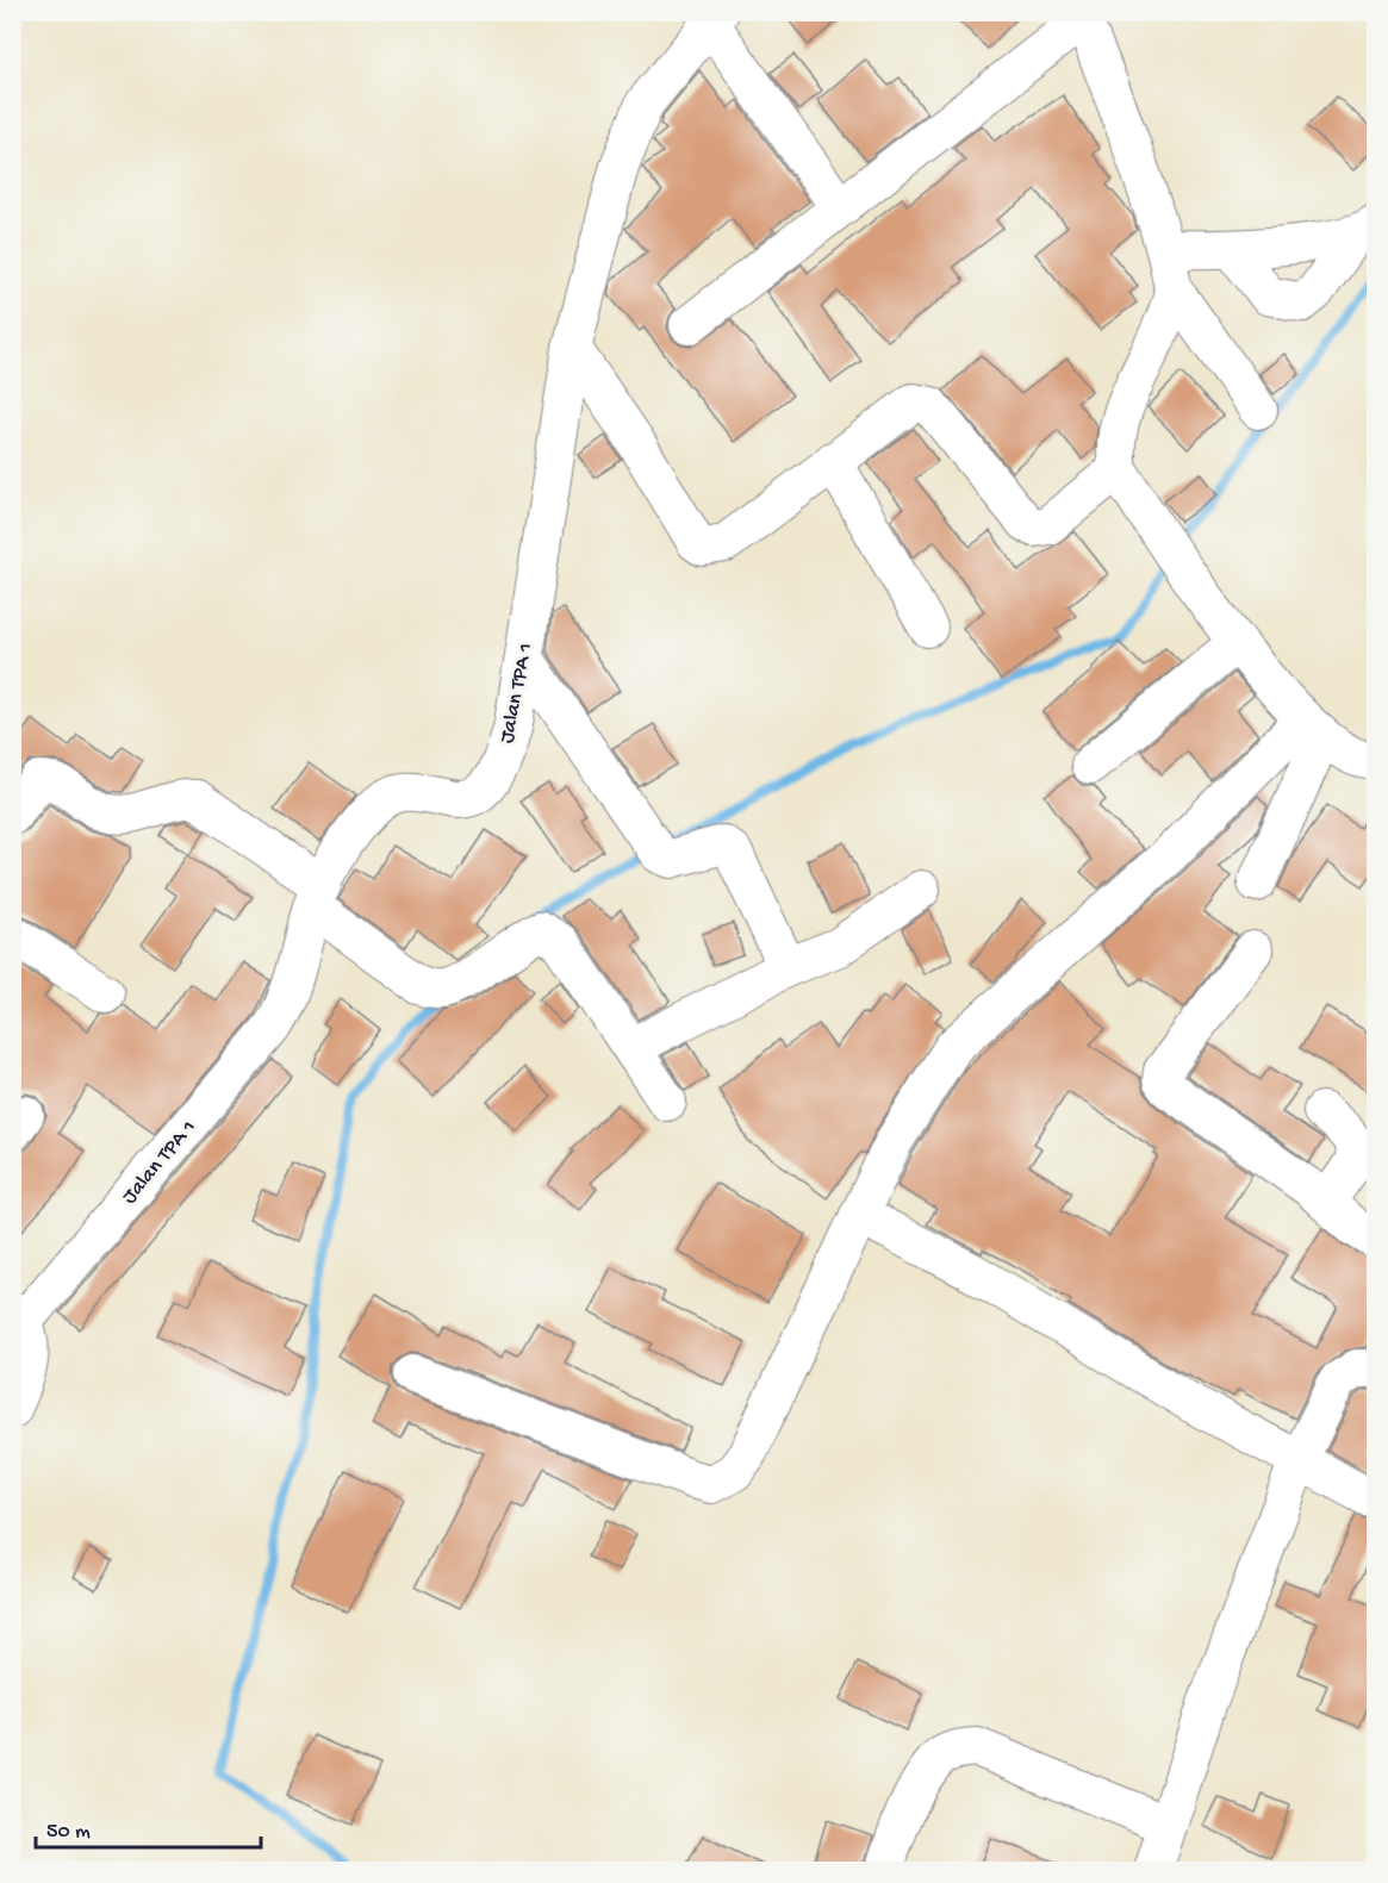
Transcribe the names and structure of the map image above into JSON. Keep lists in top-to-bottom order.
{
  "streets": {
    "street": ["Jalan TPA 1"]
  },
  "scale_bar": "50 m"
}
